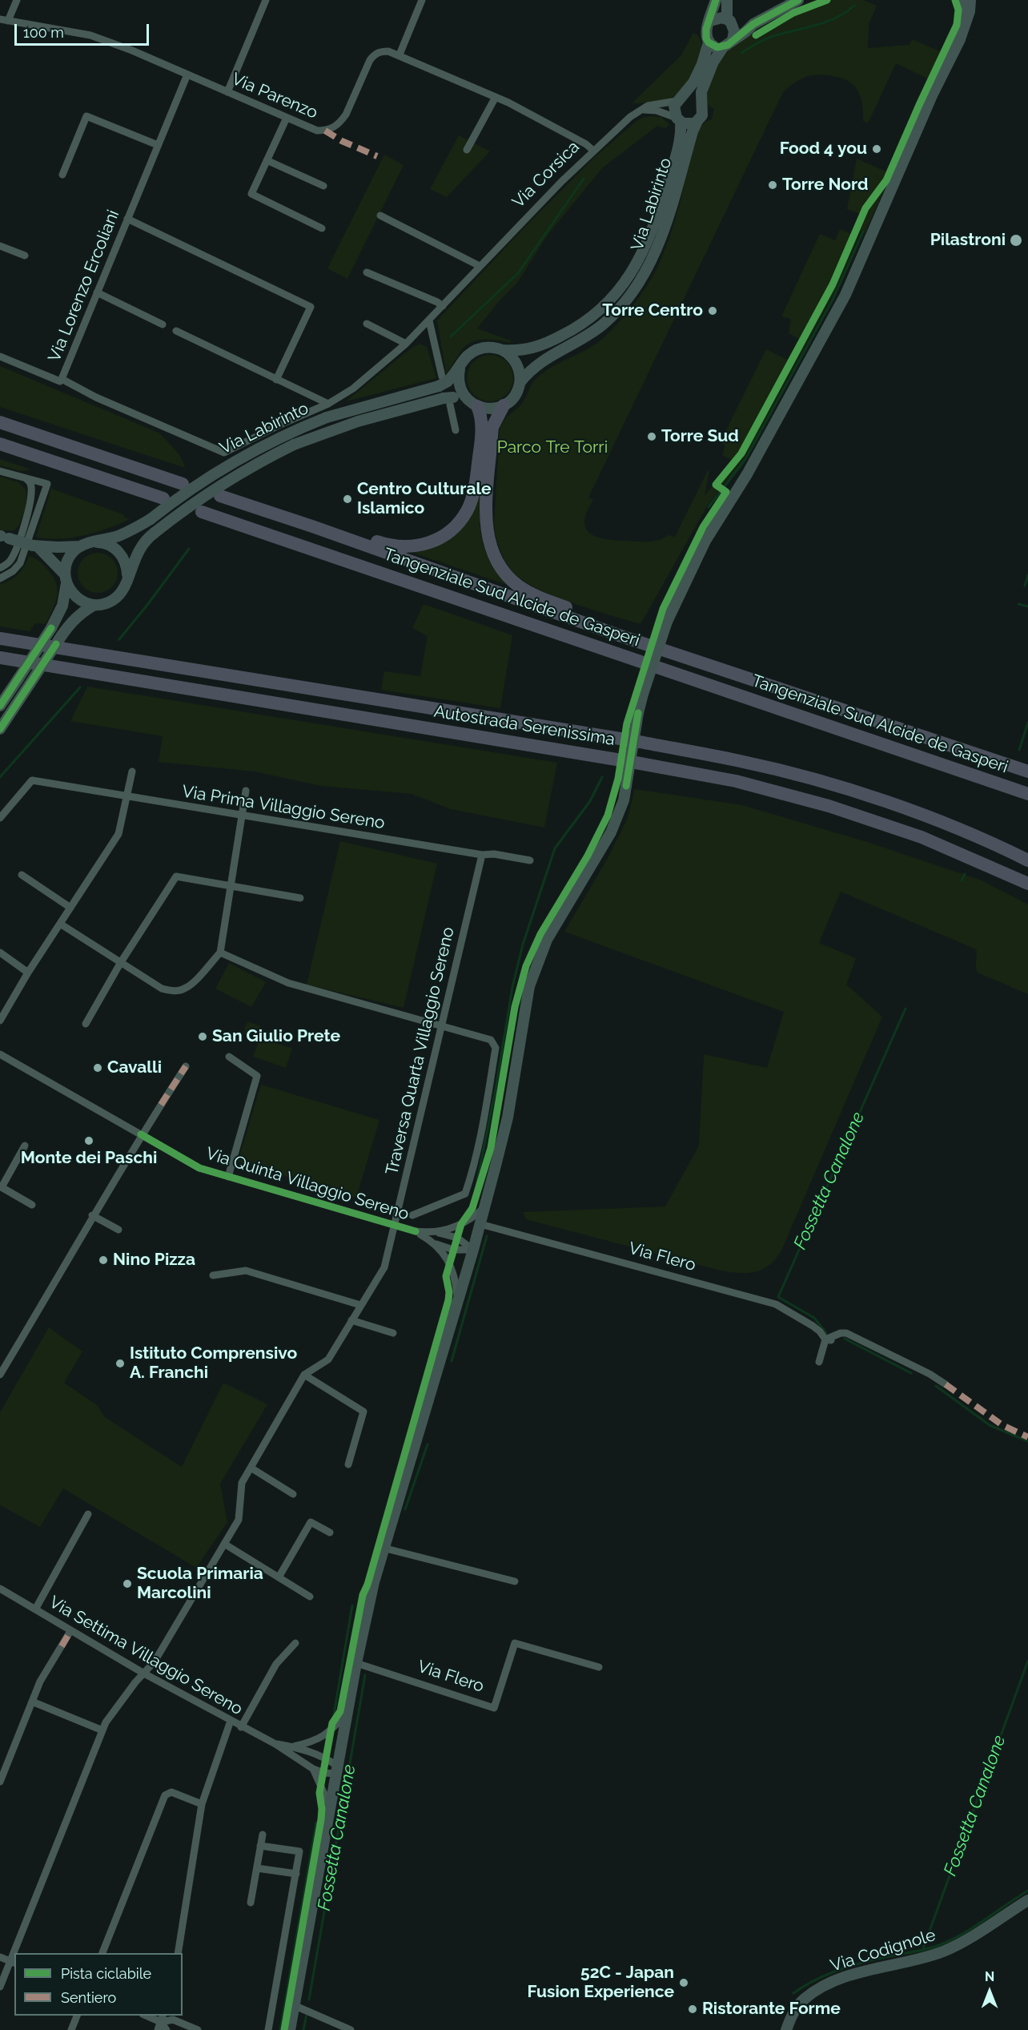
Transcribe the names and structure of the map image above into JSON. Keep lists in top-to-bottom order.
{
  "streets": {
    "highway": ["Tangenziale Sud Alcide de Gasperi", "Autostrada Serenissima"],
    "street": [
      "Via Parenzo",
      "Via Corsica",
      "Via Labirinto",
      "Via Lorenzo Ercoliani",
      "Via Prima Villaggio Sereno",
      "Traversa Quarta Villaggio Sereno",
      "Via Quinta Villaggio Sereno",
      "Via Flero",
      "Via Settima Villaggio Sereno",
      "Via Codignole"
    ]
  },
  "crossings": [
    ["Via Parenzo", "Via Corsica"],
    ["Via Parenzo", "Via Lorenzo Ercoliani"],
    ["Via Corsica", "Via Labirinto"],
    ["Via Corsica", "Via Lorenzo Ercoliani"],
    ["Via Prima Villaggio Sereno", "Traversa Quarta Villaggio Sereno"],
    ["Traversa Quarta Villaggio Sereno", "Via Quinta Villaggio Sereno"],
    ["Traversa Quarta Villaggio Sereno", "Via Settima Villaggio Sereno"]
  ],
  "water": ["Fossetta Canalone"],
  "parks": ["Parco Tre Torri"],
  "places": [
    "Food 4 you",
    "Torre Nord",
    "Pilastroni",
    "Torre Centro",
    "Torre Sud",
    "Centro Culturale Islamico",
    "San Giulio Prete",
    "Cavalli",
    "Monte dei Paschi",
    "Nino Pizza",
    "Istituto Comprensivo A. Franchi",
    "Scuola Primaria Marcolini",
    "52C - Japan Fusion Experience",
    "Ristorante Forme"
  ],
  "legend": ["Pista ciclabile", "Sentiero"],
  "scale_bar": "100 m",
  "north": "top"
}
